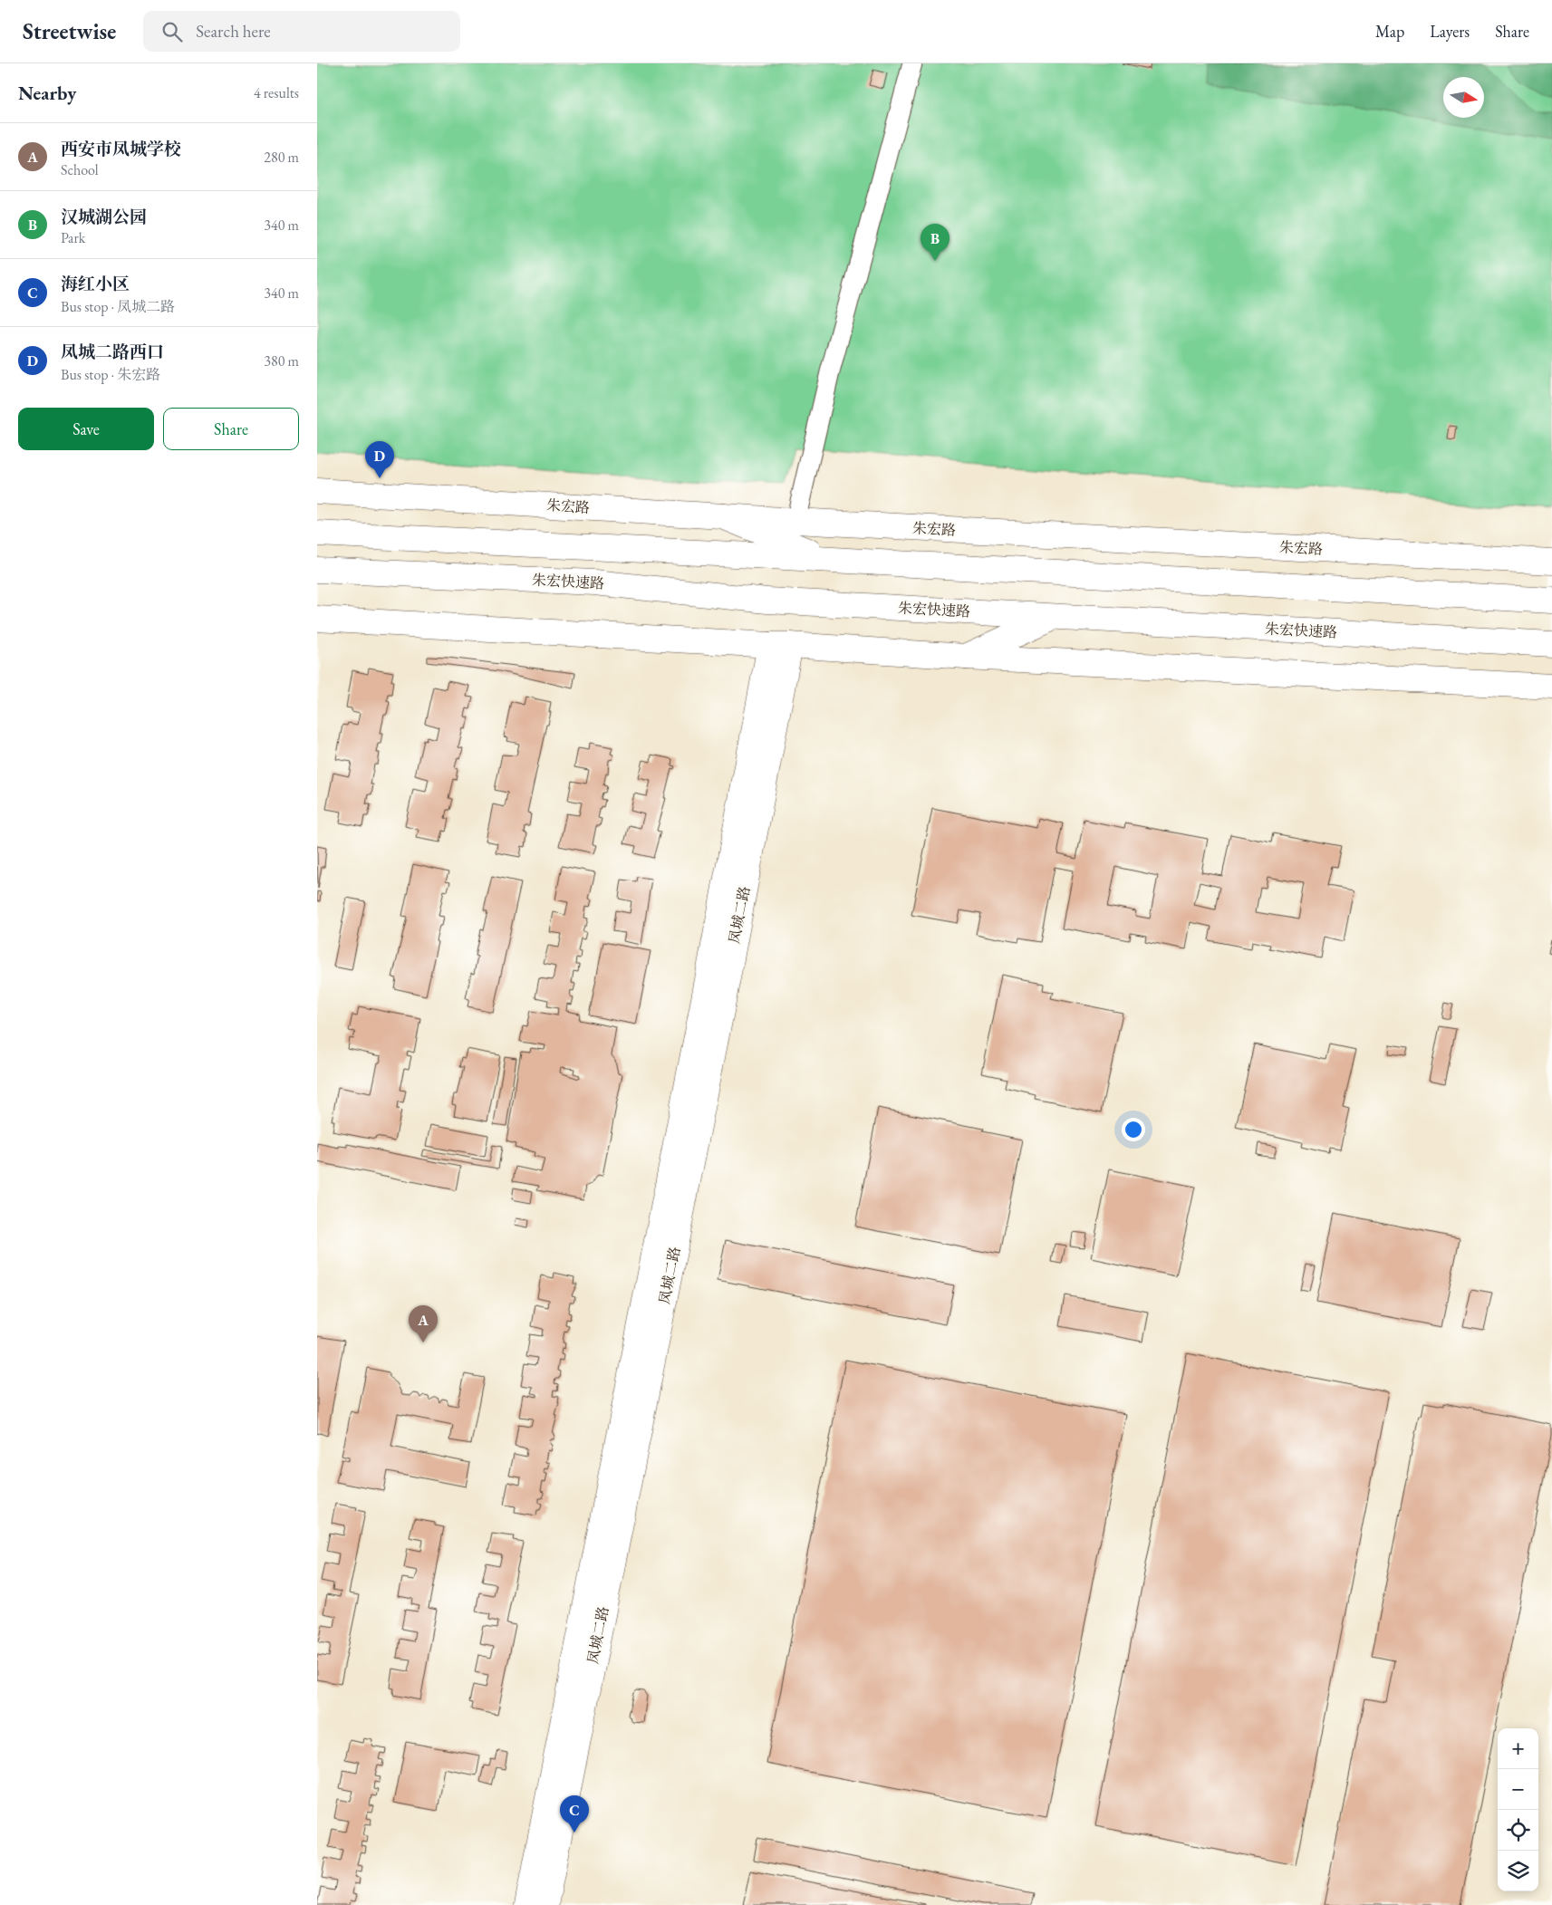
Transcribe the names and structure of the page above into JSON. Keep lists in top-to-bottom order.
{
  "streets": {
    "main road": ["朱宏路", "朱宏快速路", "凤城二路"]
  },
  "north": "right",
  "page": {
    "header": "Streetwise",
    "search": "Search here",
    "nav": ["Map", "Layers", "Share"],
    "heading": ["Nearby", "4 results"],
    "list": [
      {
        "mark": "A",
        "name": "西安市凤城学校",
        "note": "School",
        "value": "280 m"
      },
      {
        "mark": "B",
        "name": "汉城湖公园",
        "note": "Park",
        "value": "340 m"
      },
      {
        "mark": "C",
        "name": "海红小区",
        "note": "Bus stop · 凤城二路",
        "value": "340 m"
      },
      {
        "mark": "D",
        "name": "凤城二路西口",
        "note": "Bus stop · 朱宏路",
        "value": "380 m"
      }
    ],
    "pins": [
      "B",
      "D",
      "A",
      "C"
    ],
    "buttons": ["Save", "Share"],
    "map_buttons": ["+", "−"]
  }
}
